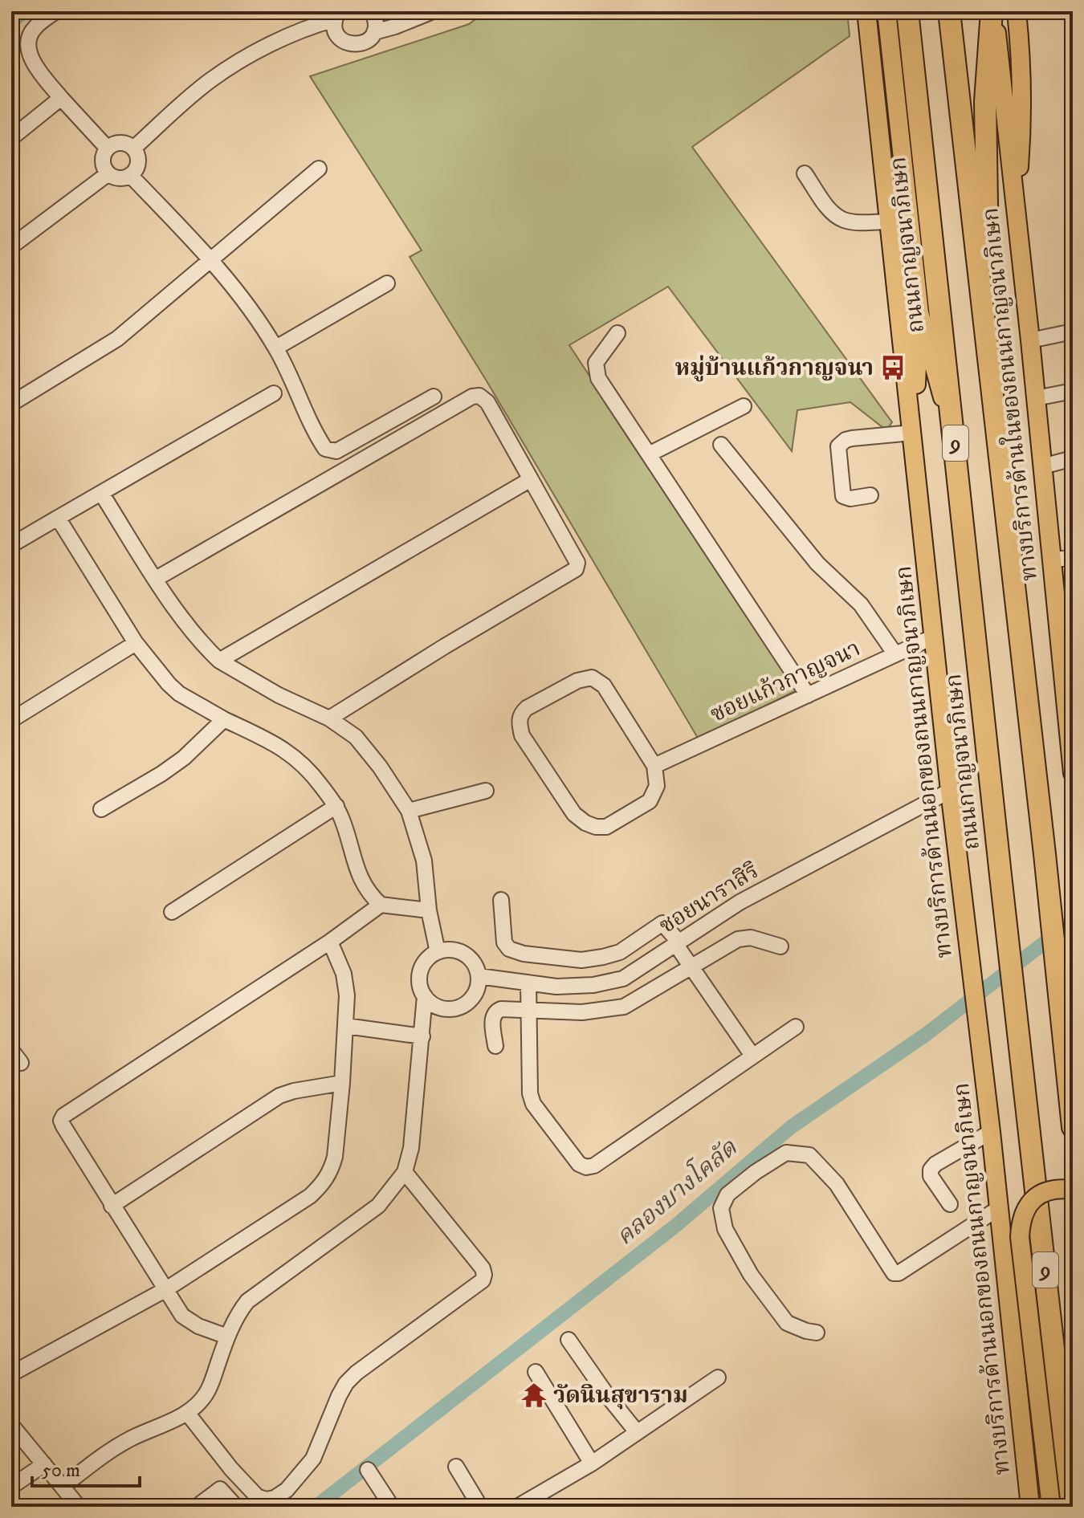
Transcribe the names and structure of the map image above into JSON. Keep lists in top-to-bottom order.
{
  "streets": {
    "highway": ["ถนนกาญจนาภิเษก", "9"],
    "main road": ["ทางบริการด้านในของถนนกาญจนาภิเษก", "ทางบริการด้านนอกของถนนกาญจนาภิเษก"],
    "street": ["ซอยแก้วกาญจนา", "ซอยนาราสิริ"]
  },
  "crossings": [
    ["ซอยแก้วกาญจนา", "ทางบริการด้านนอกของถนนกาญจนาภิเษก"],
    ["ทางบริการด้านนอกของถนนกาญจนาภิเษก", "ซอยนาราสิริ"]
  ],
  "water": ["คลองบางโคลัด"],
  "places": {
    "bus stop": ["หมู่บ้านแก้วกาญจนา"],
    "temple": ["วัดนินสุขาราม"]
  },
  "scale_bar": "50 m"
}
